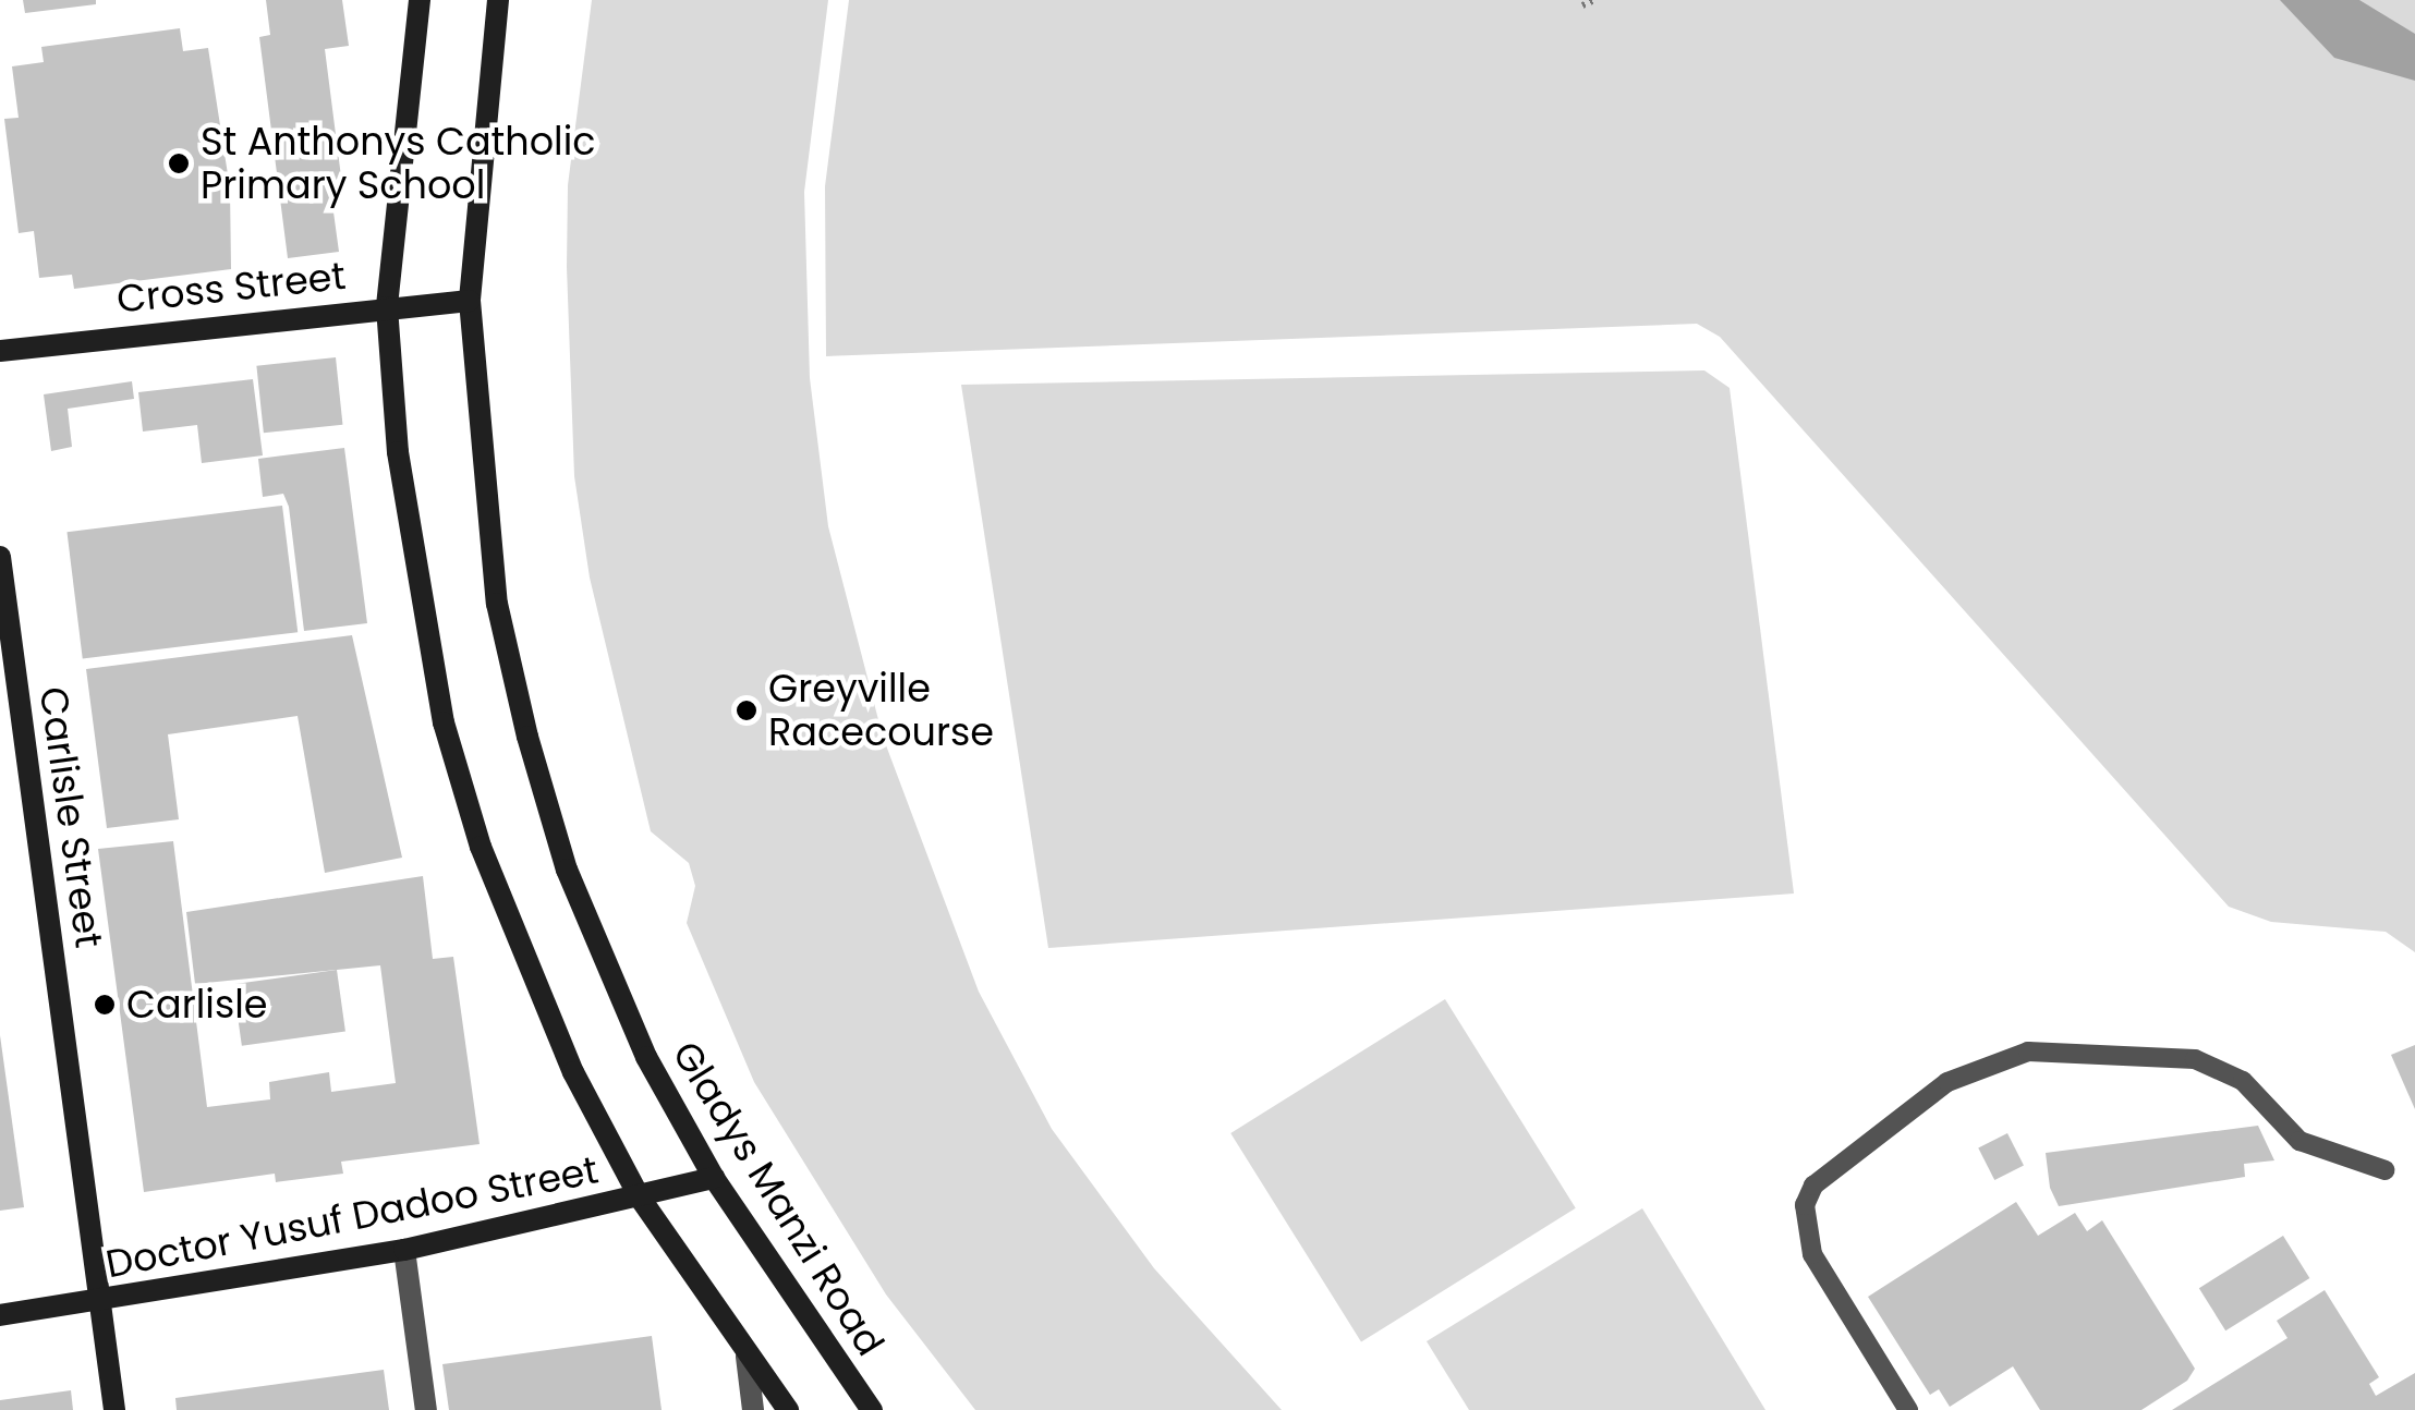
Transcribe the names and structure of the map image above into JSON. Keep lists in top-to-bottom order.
{
  "streets": {
    "main road": [
      "Cross Street",
      "Carlisle Street",
      "Gladys Manzi Road",
      "Doctor Yusuf Dadoo Street"
    ]
  },
  "crossings": [
    ["Cross Street", "Gladys Manzi Road"],
    ["Carlisle Street", "Doctor Yusuf Dadoo Street"],
    ["Gladys Manzi Road", "Doctor Yusuf Dadoo Street"]
  ],
  "places": ["St Anthonys Catholic Primary School", "Greyville Racecourse", "Carlisle"]
}
